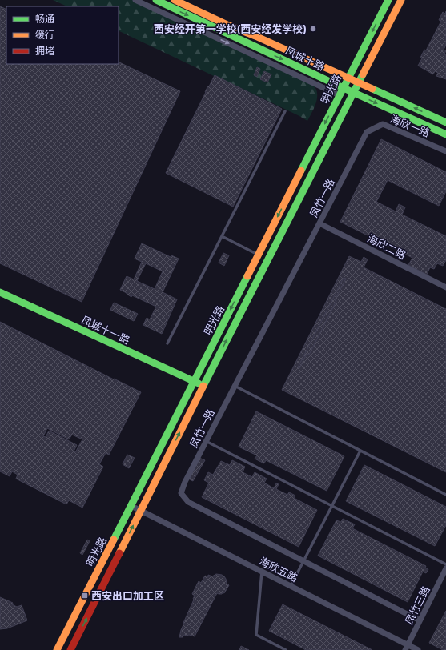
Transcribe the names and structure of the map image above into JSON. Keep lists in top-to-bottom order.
{
  "streets": {
    "main road": ["凤城十路", "明光路", "凤城十一路"],
    "street": [
      "海欣一路",
      "凤竹一路",
      "海欣二路",
      "海欣五路",
      "凤竹三路"
    ]
  },
  "crossings": [
    ["凤城十路", "明光路"],
    ["明光路", "凤城十一路"],
    ["明光路", "海欣五路"],
    ["海欣一路", "凤竹一路"],
    ["凤竹一路", "海欣二路"],
    ["凤竹一路", "凤竹三路"],
    ["海欣五路", "凤竹三路"]
  ],
  "places": {
    "other": ["西安经开第一学校(西安经发学校)"],
    "transit": ["西安出口加工区"]
  },
  "legend": ["畅通", "缓行", "拥堵"]
}
